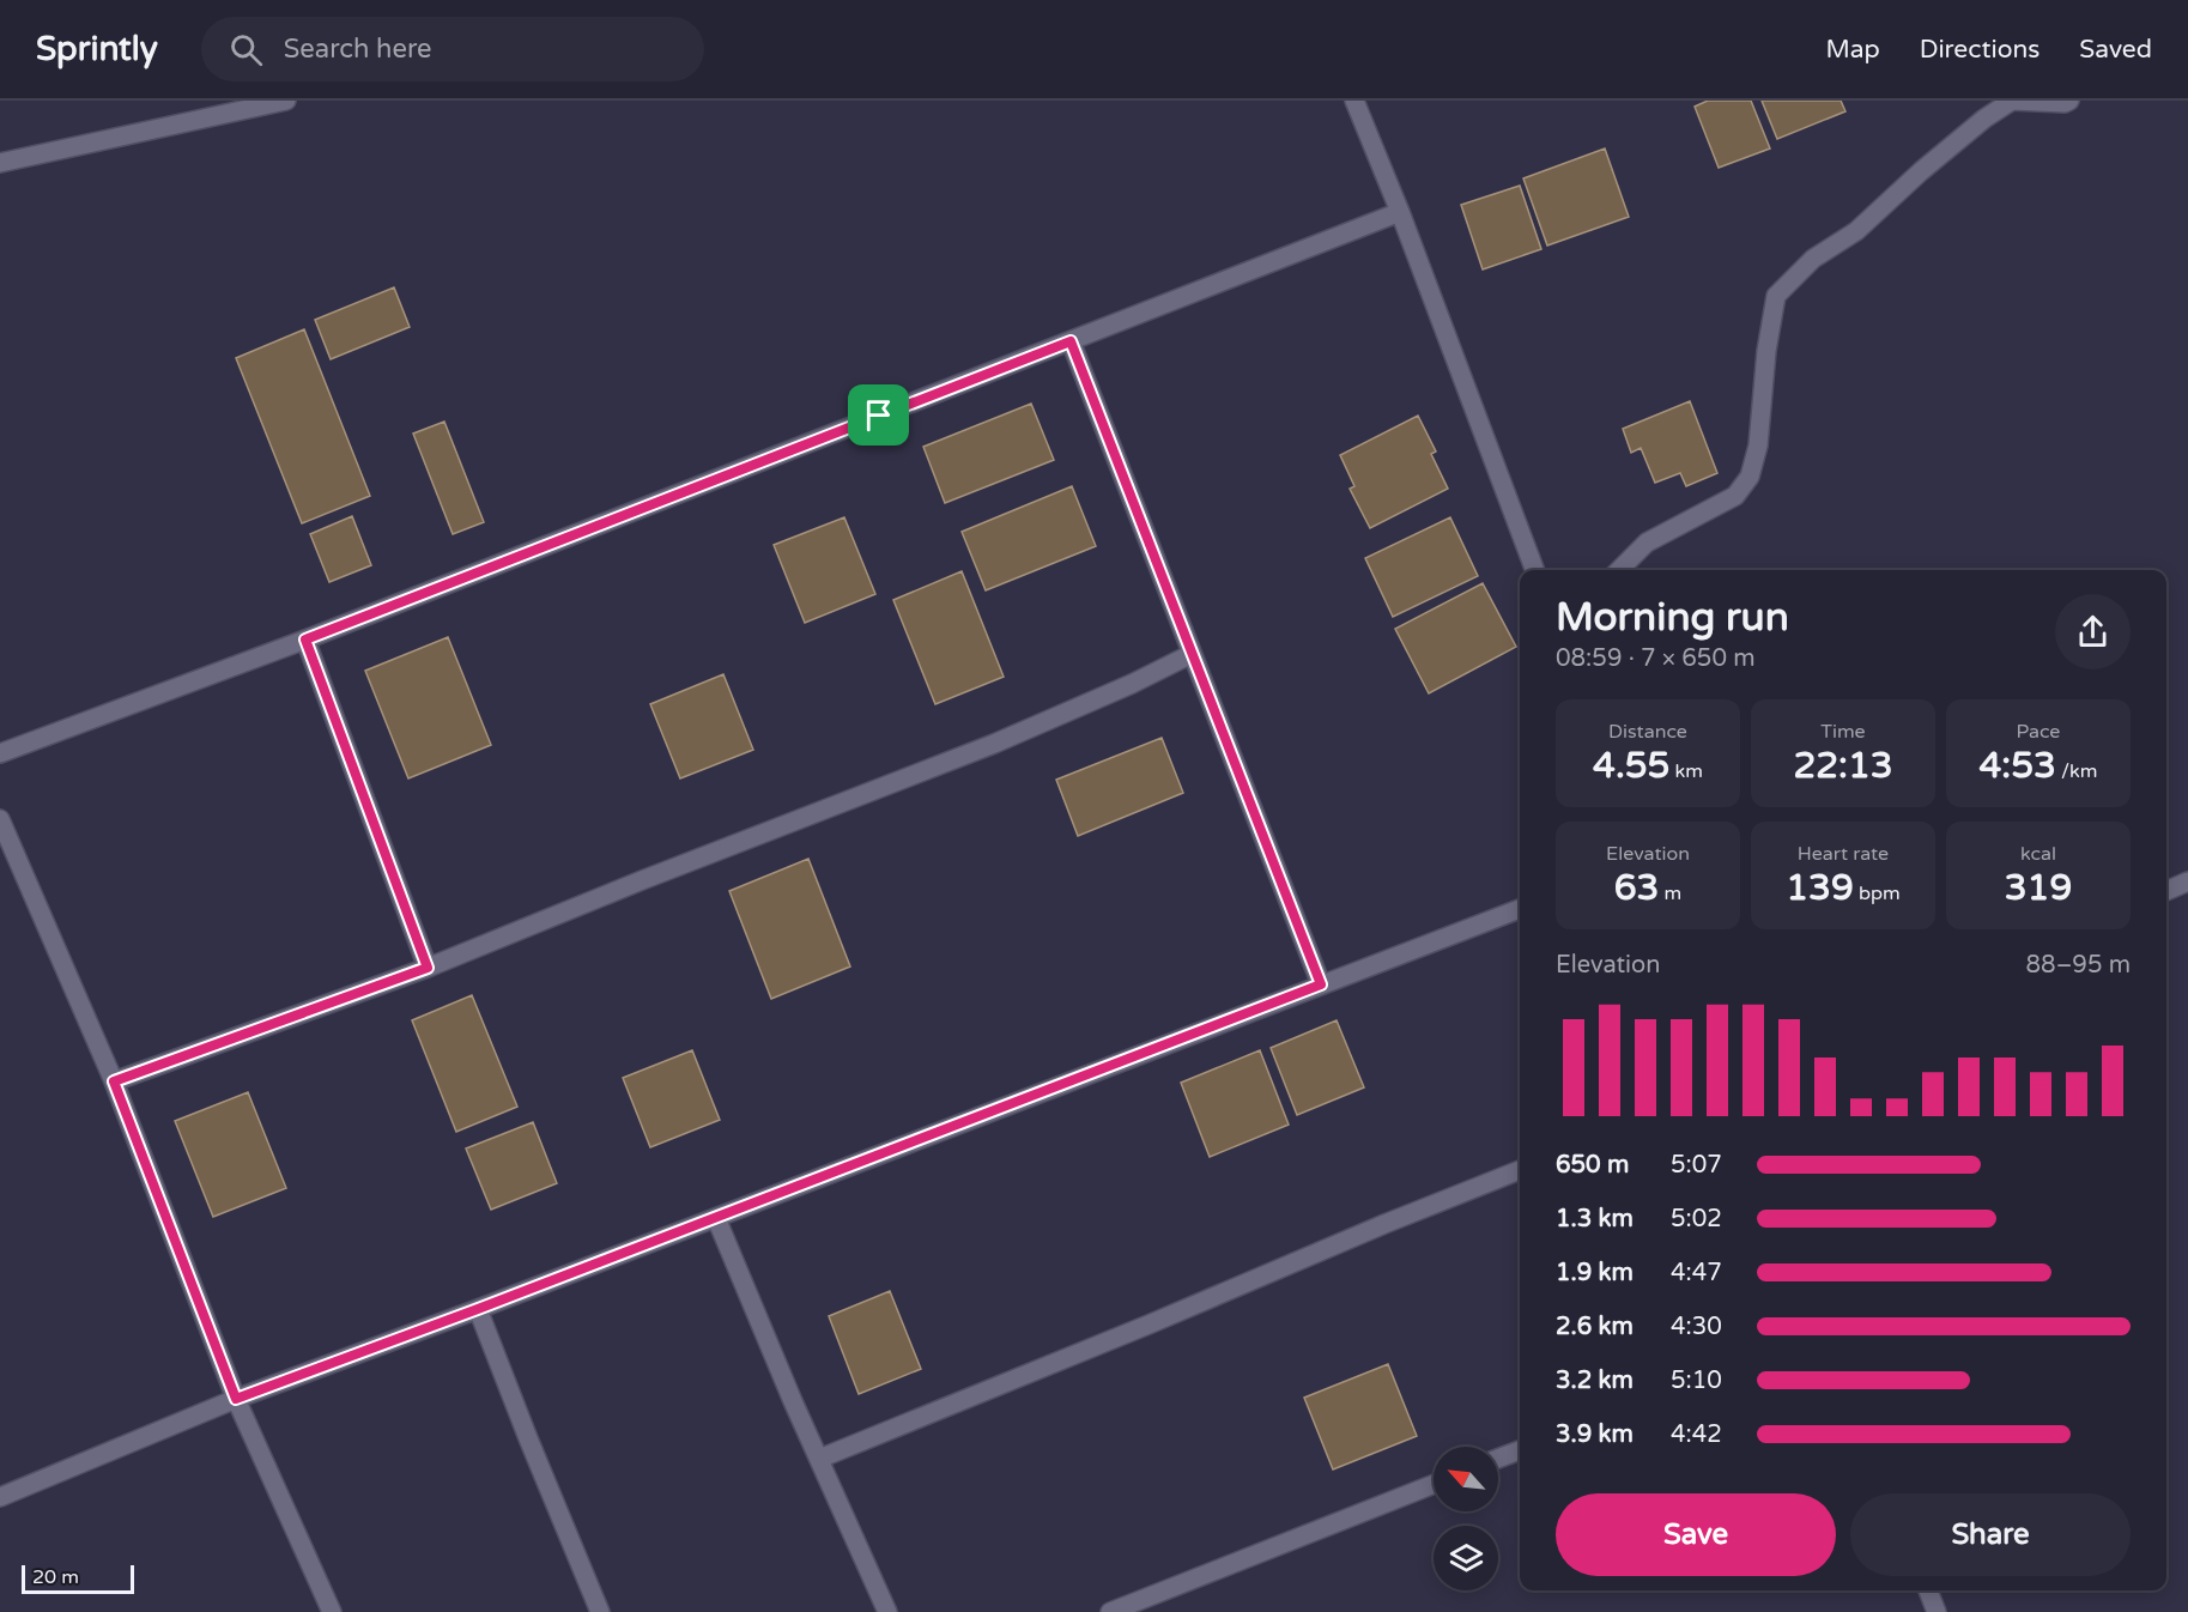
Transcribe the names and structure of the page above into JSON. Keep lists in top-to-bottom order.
{
  "scale_bar": "20 m",
  "north": "top left",
  "page": {
    "header": "Sprintly",
    "search": "Search here",
    "nav": ["Map", "Directions", "Saved"],
    "heading": ["Morning run", "08:59 · 7 × 650 m"],
    "stats": [
      ["Distance", "4.55 km"],
      ["Time", "22:13"],
      ["Pace", "4:53 /km"],
      ["Elevation", "63 m"],
      ["Heart rate", "139 bpm"],
      ["kcal", "319"]
    ],
    "chart": ["Elevation", "88–95 m"],
    "list": [
      {
        "name": "650 m",
        "note": "5:07"
      },
      {
        "name": "1.3 km",
        "note": "5:02"
      },
      {
        "name": "1.9 km",
        "note": "4:47"
      },
      {
        "name": "2.6 km",
        "note": "4:30"
      },
      {
        "name": "3.2 km",
        "note": "5:10"
      },
      {
        "name": "3.9 km",
        "note": "4:42"
      }
    ],
    "buttons": ["Save", "Share"],
    "scale": "20 m"
  }
}
